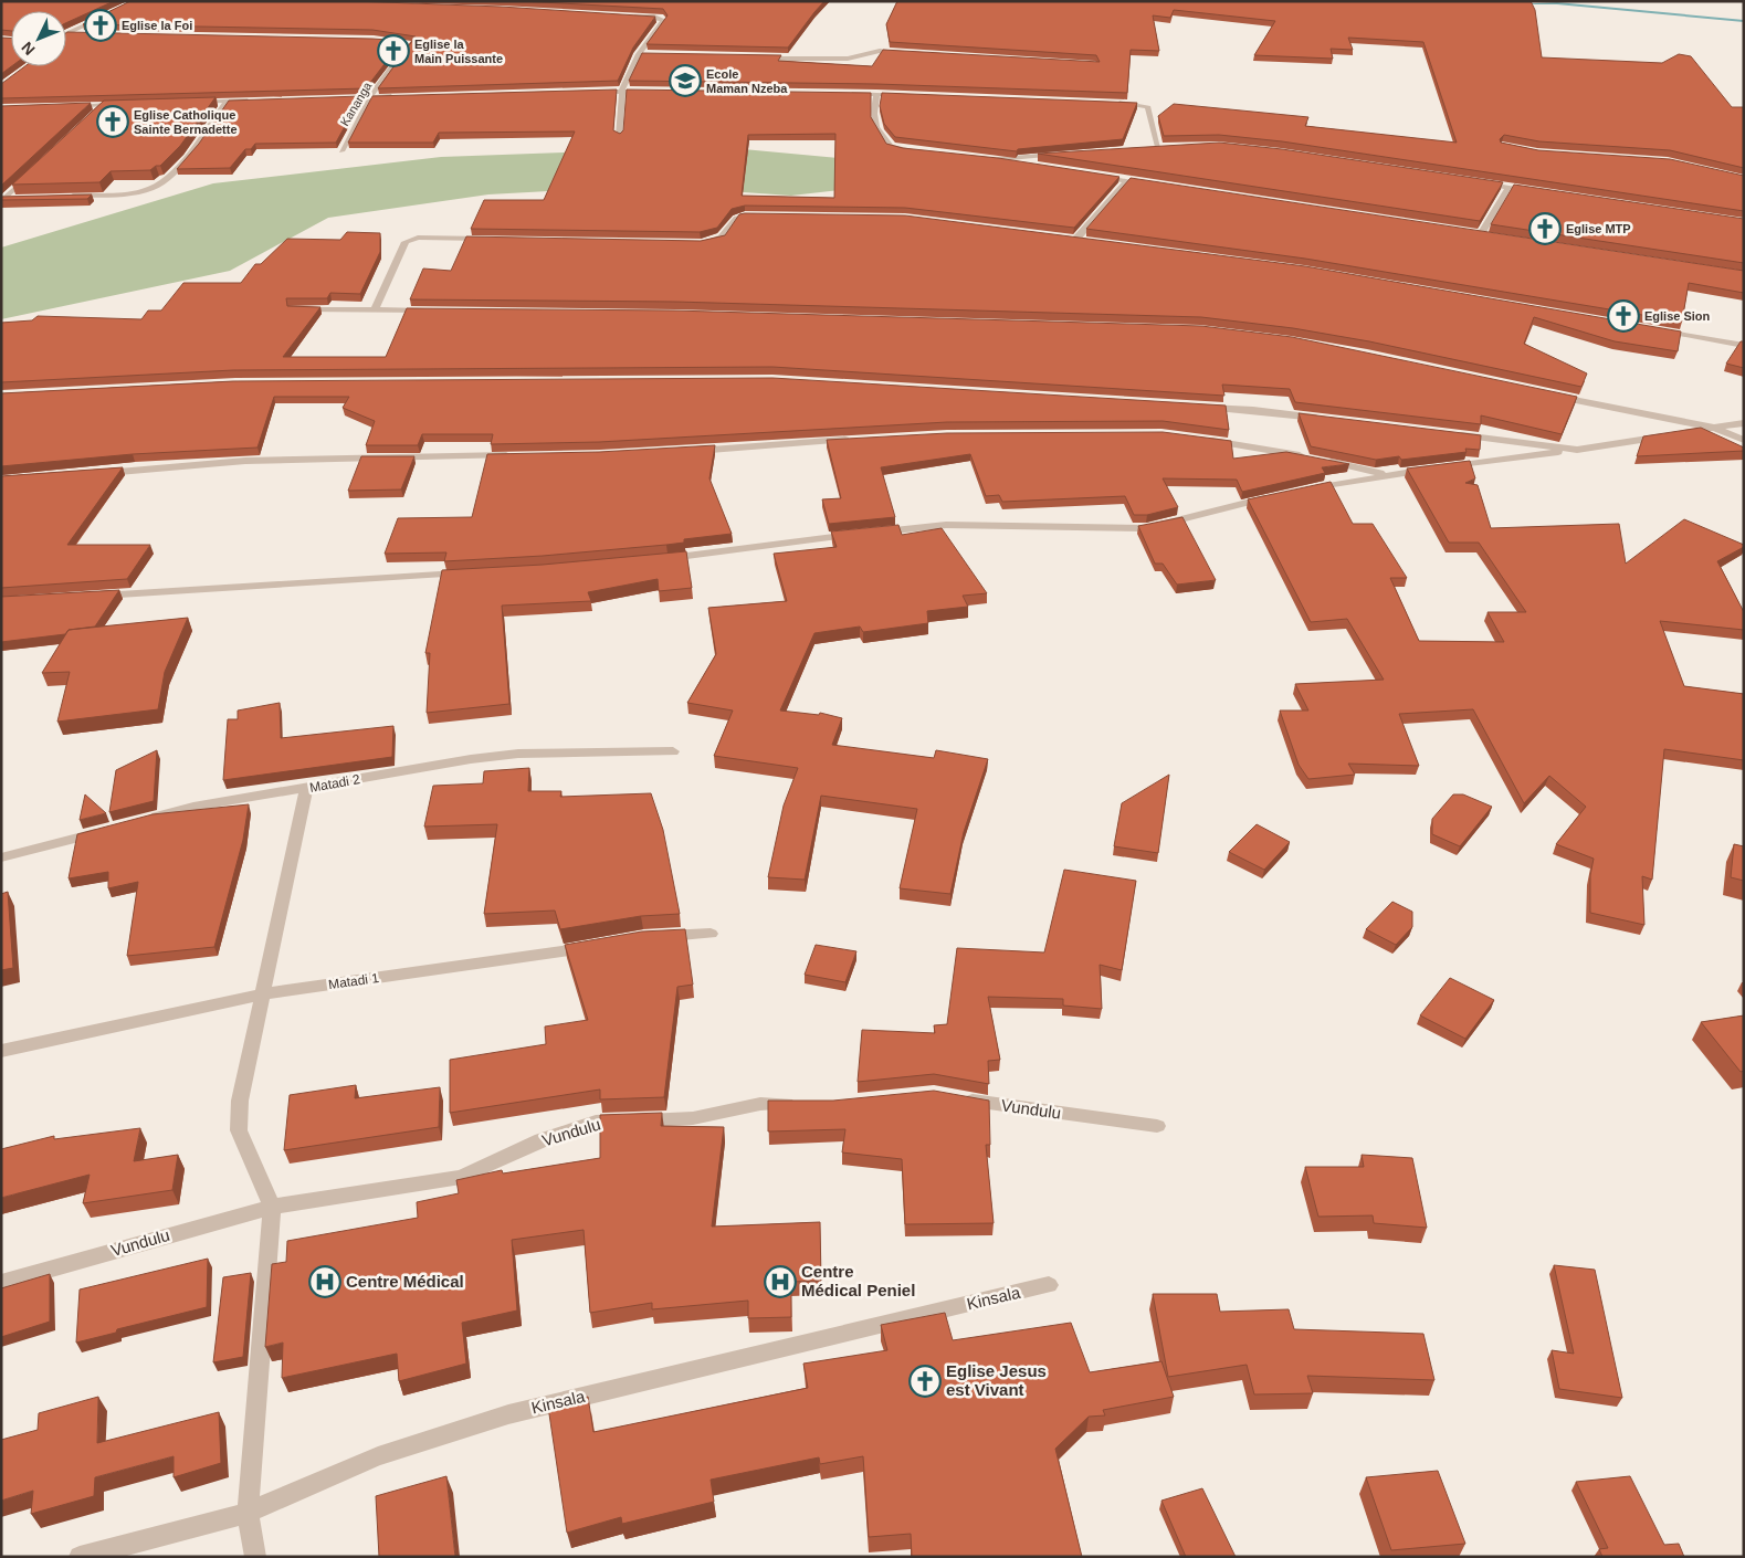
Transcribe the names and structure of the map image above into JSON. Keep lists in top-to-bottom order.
{
  "streets": {
    "street": [
      "Kananga",
      "Matadi 2",
      "Matadi 1",
      "Vundulu",
      "Kinsala"
    ]
  },
  "places": {
    "church": [
      "Eglise la Foi",
      "Eglise la Main Puissante",
      "Eglise Catholique Sainte Bernadette",
      "Eglise MTP",
      "Eglise Sion",
      "Eglise Jesus est Vivant"
    ],
    "school or university": ["Ecole Maman Nzeba"],
    "hospital": ["Centre Médical", "Centre Médical Peniel"]
  },
  "north": "bottom left"
}
